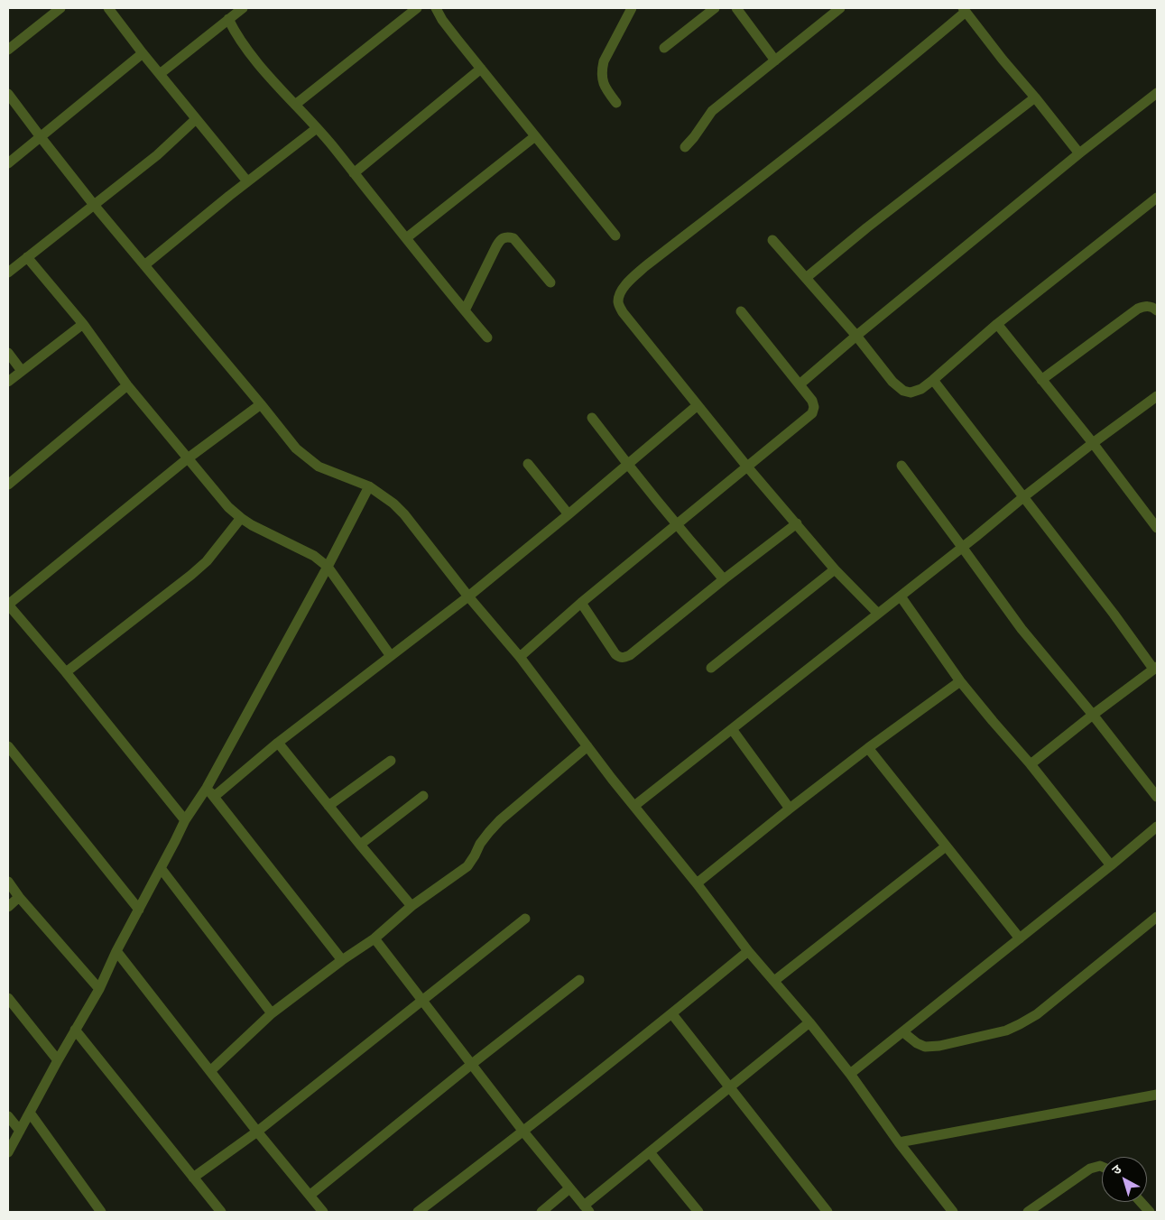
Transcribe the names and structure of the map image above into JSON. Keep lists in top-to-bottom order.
{
  "north": "top left"
}
